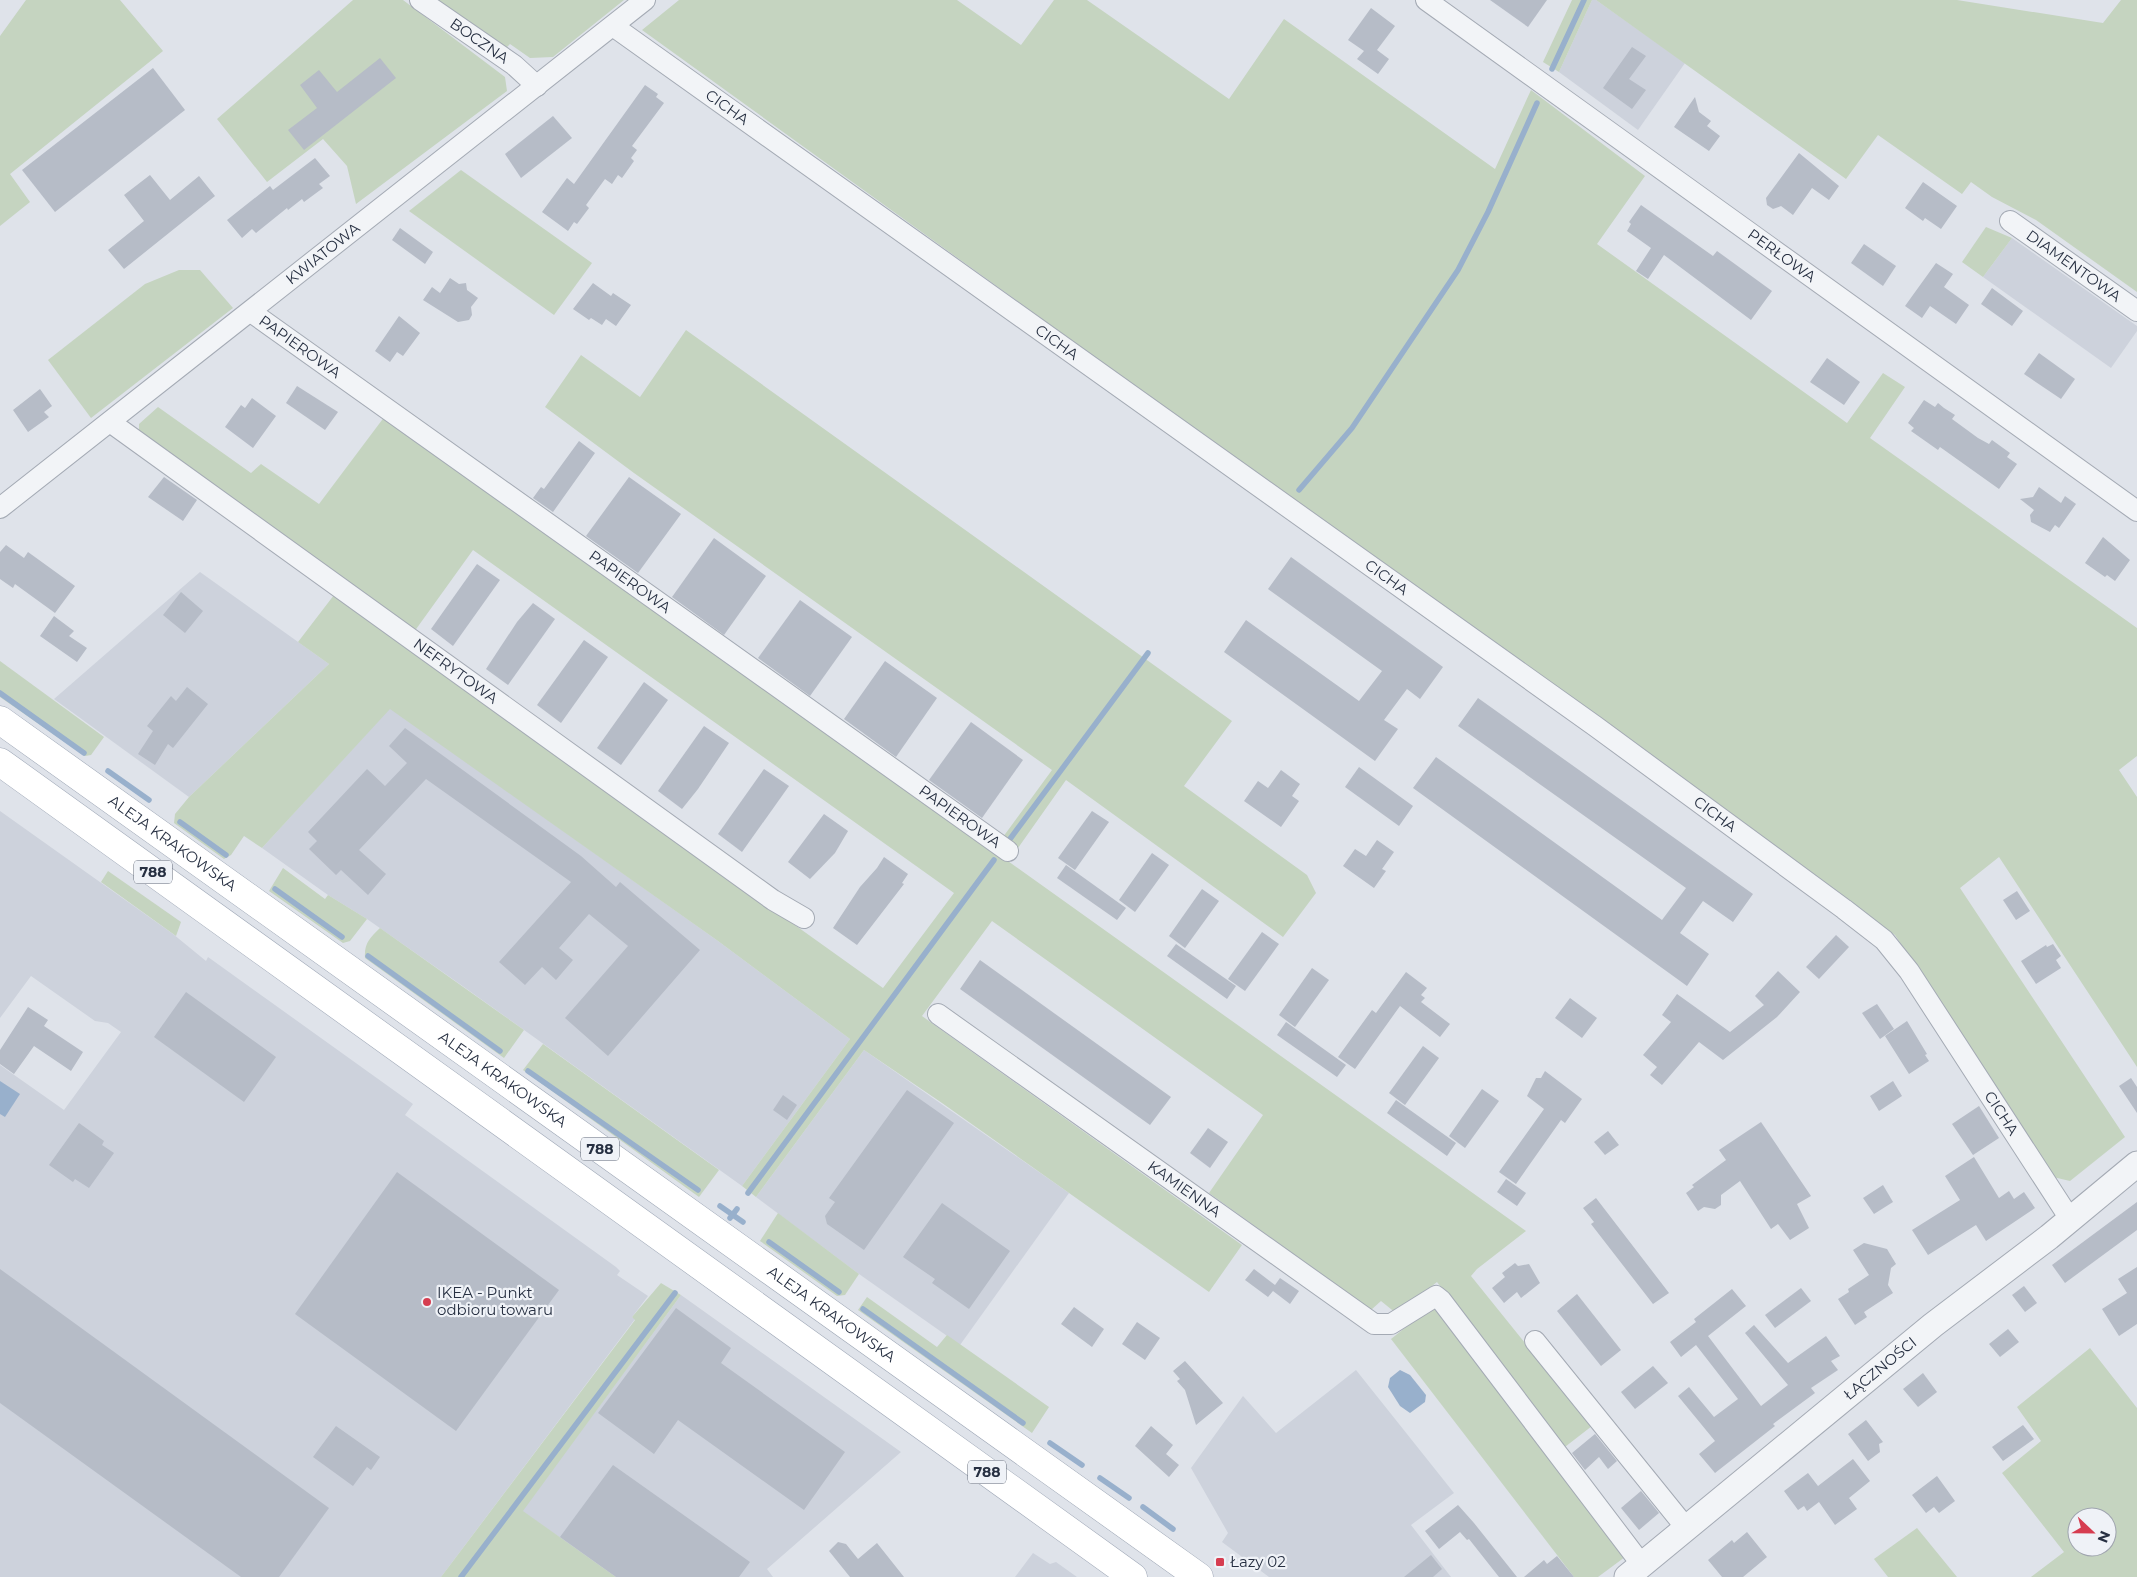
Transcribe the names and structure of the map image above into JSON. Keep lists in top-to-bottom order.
{
  "streets": {
    "main road": ["ALEJA KRAKOWSKA", "788"],
    "street": [
      "BOCZNA",
      "CICHA",
      "KWIATOWA",
      "PERŁOWA",
      "DIAMENTOWA",
      "PAPIEROWA",
      "NEFRYTOWA",
      "KAMIENNA",
      "ŁĄCZNOŚCI"
    ]
  },
  "crossings": [
    ["BOCZNA", "KWIATOWA"],
    ["CICHA", "KWIATOWA"],
    ["CICHA", "ŁĄCZNOŚCI"],
    ["KWIATOWA", "PAPIEROWA"],
    ["KWIATOWA", "NEFRYTOWA"],
    ["KAMIENNA", "ŁĄCZNOŚCI"]
  ],
  "places": {
    "other": ["IKEA - Punkt odbioru towaru"],
    "transit": ["Łazy 02"]
  },
  "north": "right"
}
